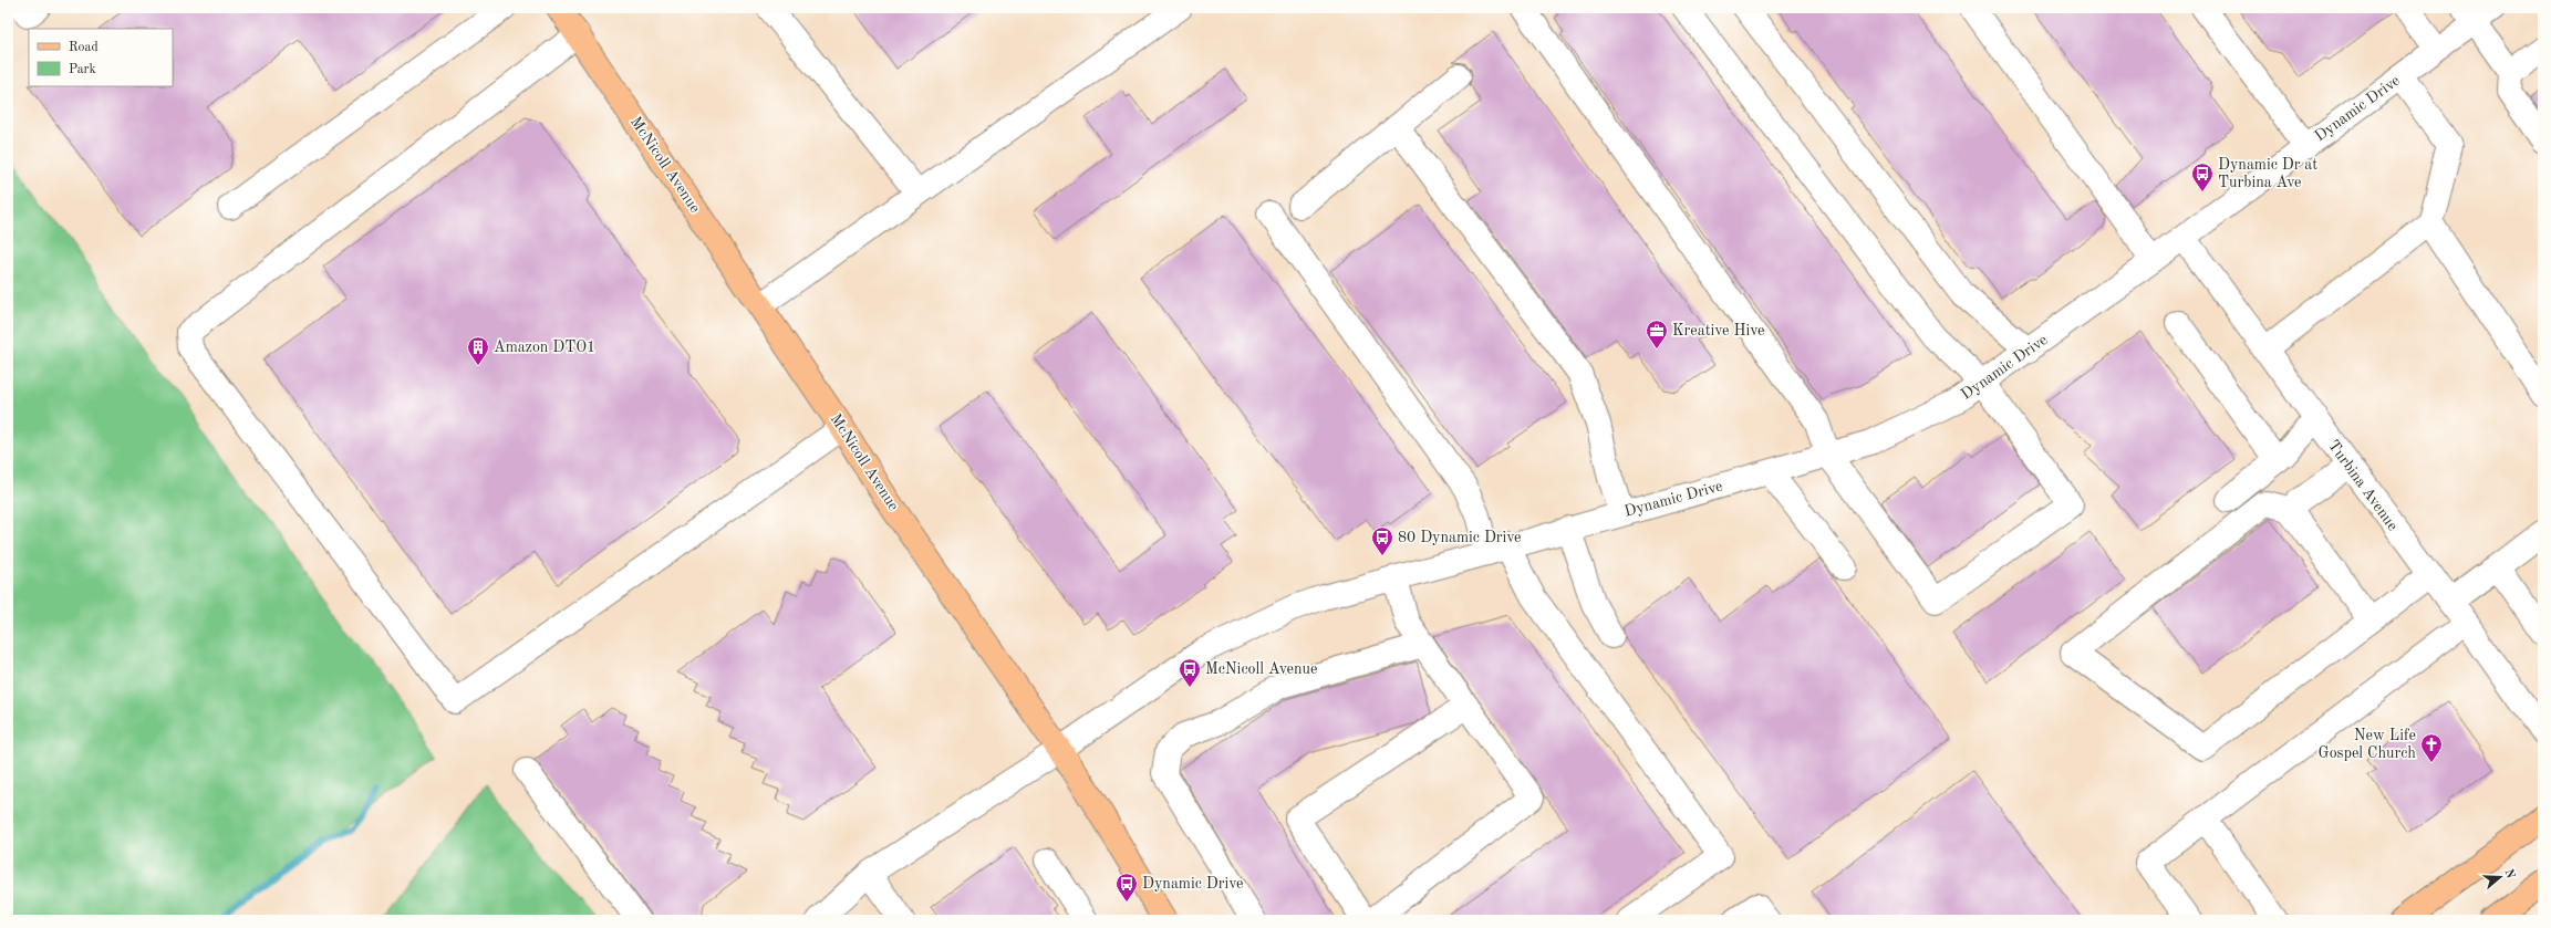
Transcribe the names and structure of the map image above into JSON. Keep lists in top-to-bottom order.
{
  "streets": {
    "main road": ["McNicoll Avenue"],
    "street": ["Dynamic Drive", "Turbina Avenue"]
  },
  "crossings": [
    ["Dynamic Drive", "McNicoll Avenue"],
    ["Dynamic Drive", "Turbina Avenue"]
  ],
  "places": {
    "bus stop": [
      "Dynamic Dr at Turbina Ave",
      "80 Dynamic Drive",
      "McNicoll Avenue",
      "Dynamic Drive"
    ],
    "office": ["Kreative Hive"],
    "building": ["Amazon DTO1"],
    "church": ["New Life Gospel Church"]
  },
  "legend": ["Road", "Park"],
  "north": "right"
}
